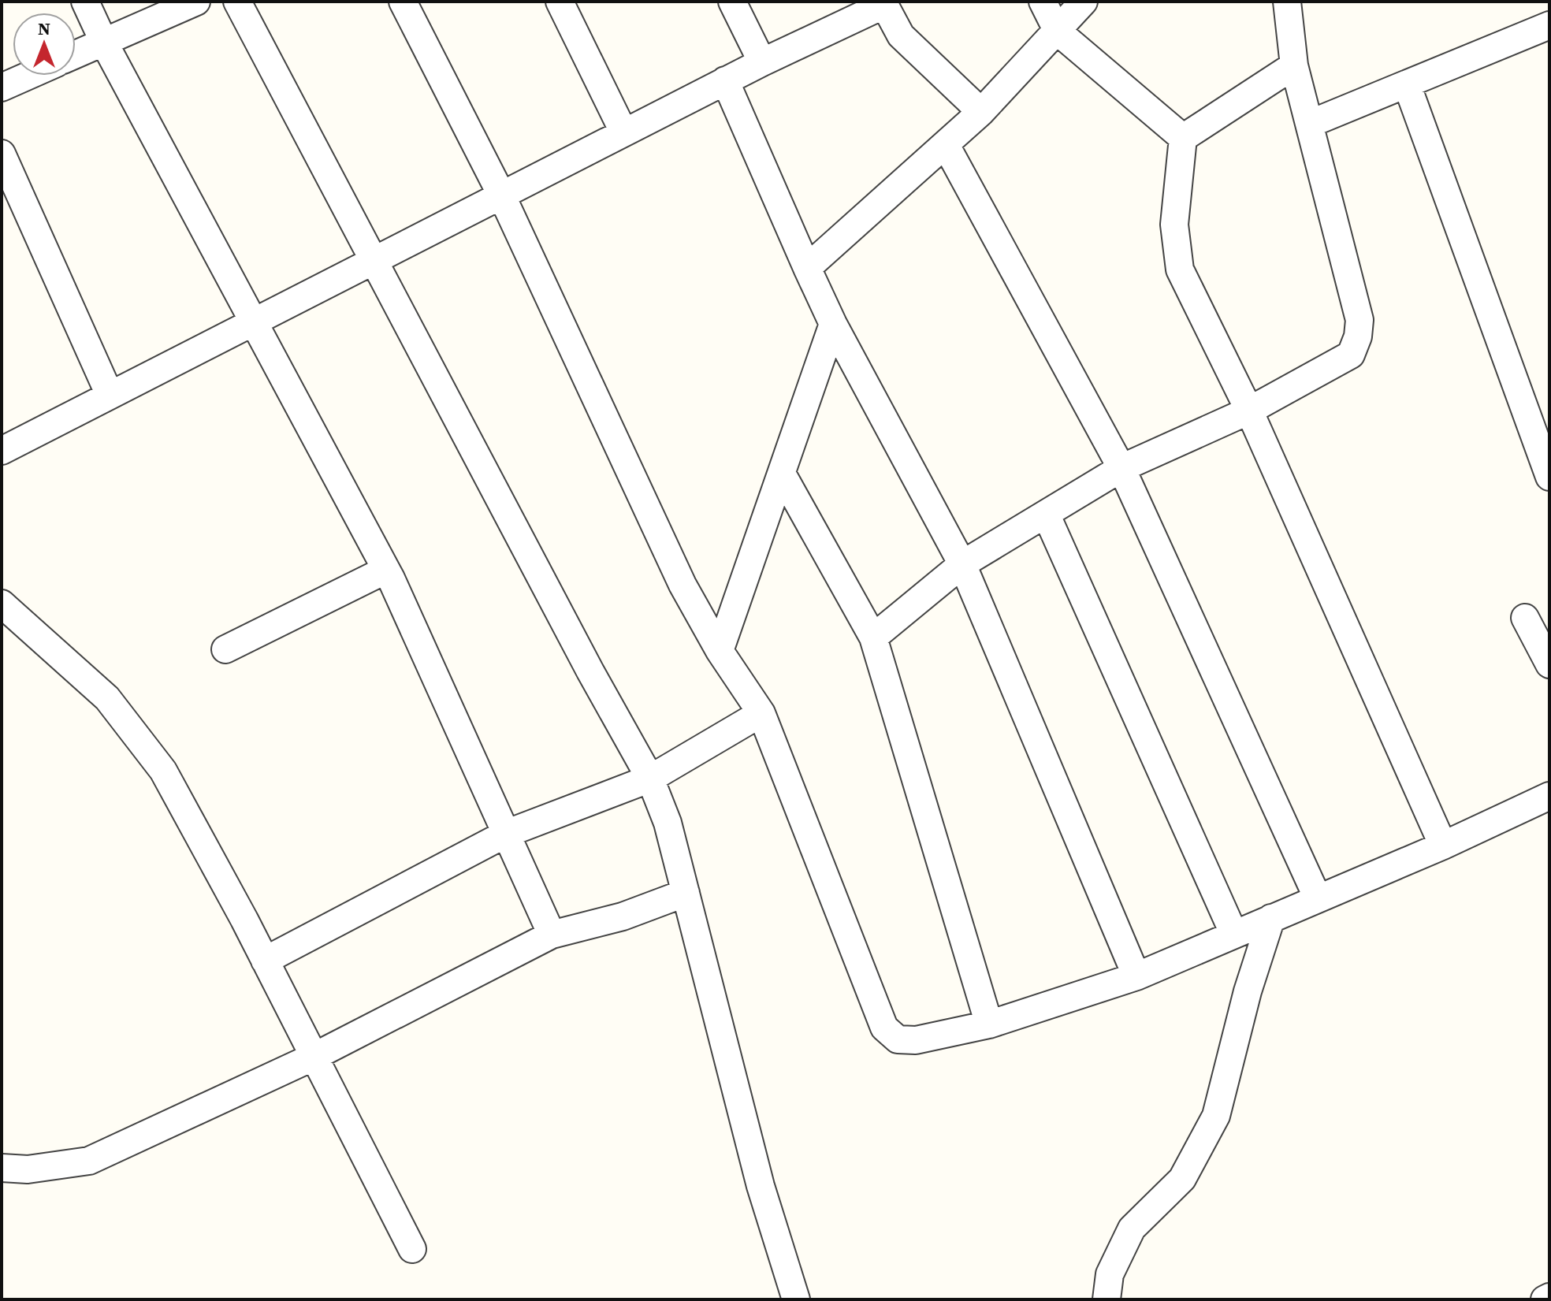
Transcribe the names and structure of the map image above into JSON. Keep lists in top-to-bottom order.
{
  "north": "top"
}
